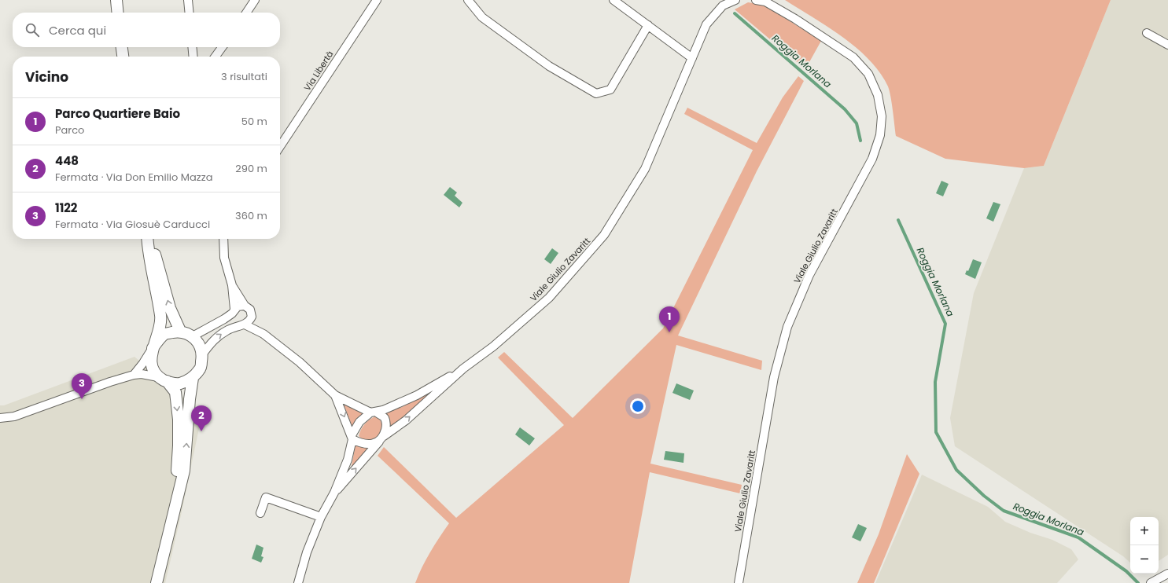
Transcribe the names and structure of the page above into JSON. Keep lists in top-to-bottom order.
{
  "streets": {
    "street": ["Via Libertà", "Viale Giulio Zavaritt"]
  },
  "water": ["Roggia Morlana"],
  "page": {
    "search": "Cerca qui",
    "heading": ["Vicino", "3 risultati"],
    "list": [
      {
        "mark": "1",
        "name": "Parco Quartiere Baio",
        "note": "Parco",
        "value": "50 m"
      },
      {
        "mark": "2",
        "name": "448",
        "note": "Fermata · Via Don Emilio Mazza",
        "value": "290 m"
      },
      {
        "mark": "3",
        "name": "1122",
        "note": "Fermata · Via Giosuè Carducci",
        "value": "360 m"
      }
    ],
    "pins": ["1", "3", "2"],
    "map_buttons": ["+", "−"]
  }
}
